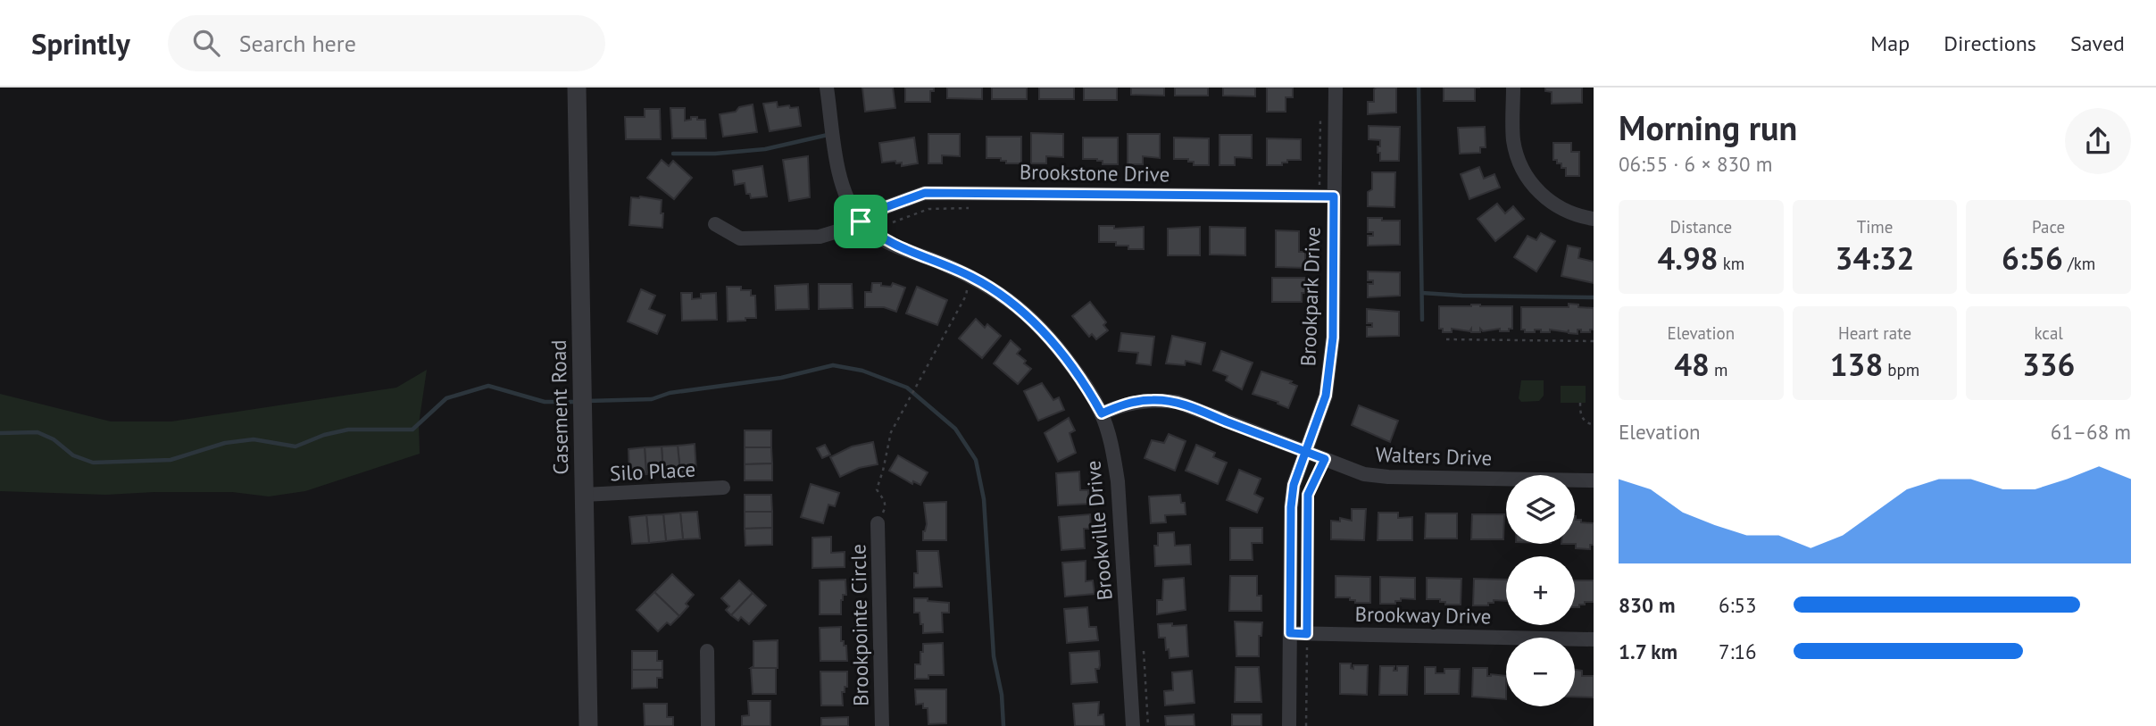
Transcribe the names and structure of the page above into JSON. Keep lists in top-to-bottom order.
{
  "streets": {
    "street": [
      "Brookstone Drive",
      "Brookpark Drive",
      "Casement Road",
      "Walters Drive",
      "Silo Place",
      "Brookville Drive",
      "Brookway Drive",
      "Brookpointe Circle"
    ]
  },
  "crossings": [
    ["Brookstone Drive", "Brookpark Drive"],
    ["Brookstone Drive", "Brookville Drive"],
    ["Brookpark Drive", "Walters Drive"],
    ["Brookpark Drive", "Brookway Drive"],
    ["Casement Road", "Silo Place"],
    ["Walters Drive", "Brookville Drive"]
  ],
  "page": {
    "header": "Sprintly",
    "search": "Search here",
    "nav": ["Map", "Directions", "Saved"],
    "heading": ["Morning run", "06:55 · 6 × 830 m"],
    "stats": [
      ["Distance", "4.98 km"],
      ["Time", "34:32"],
      ["Pace", "6:56 /km"],
      ["Elevation", "48 m"],
      ["Heart rate", "138 bpm"],
      ["kcal", "336"]
    ],
    "chart": ["Elevation", "61–68 m"],
    "map_buttons": ["+", "−"],
    "list": [
      {
        "name": "830 m",
        "note": "6:53"
      },
      {
        "name": "1.7 km",
        "note": "7:16"
      }
    ]
  }
}
